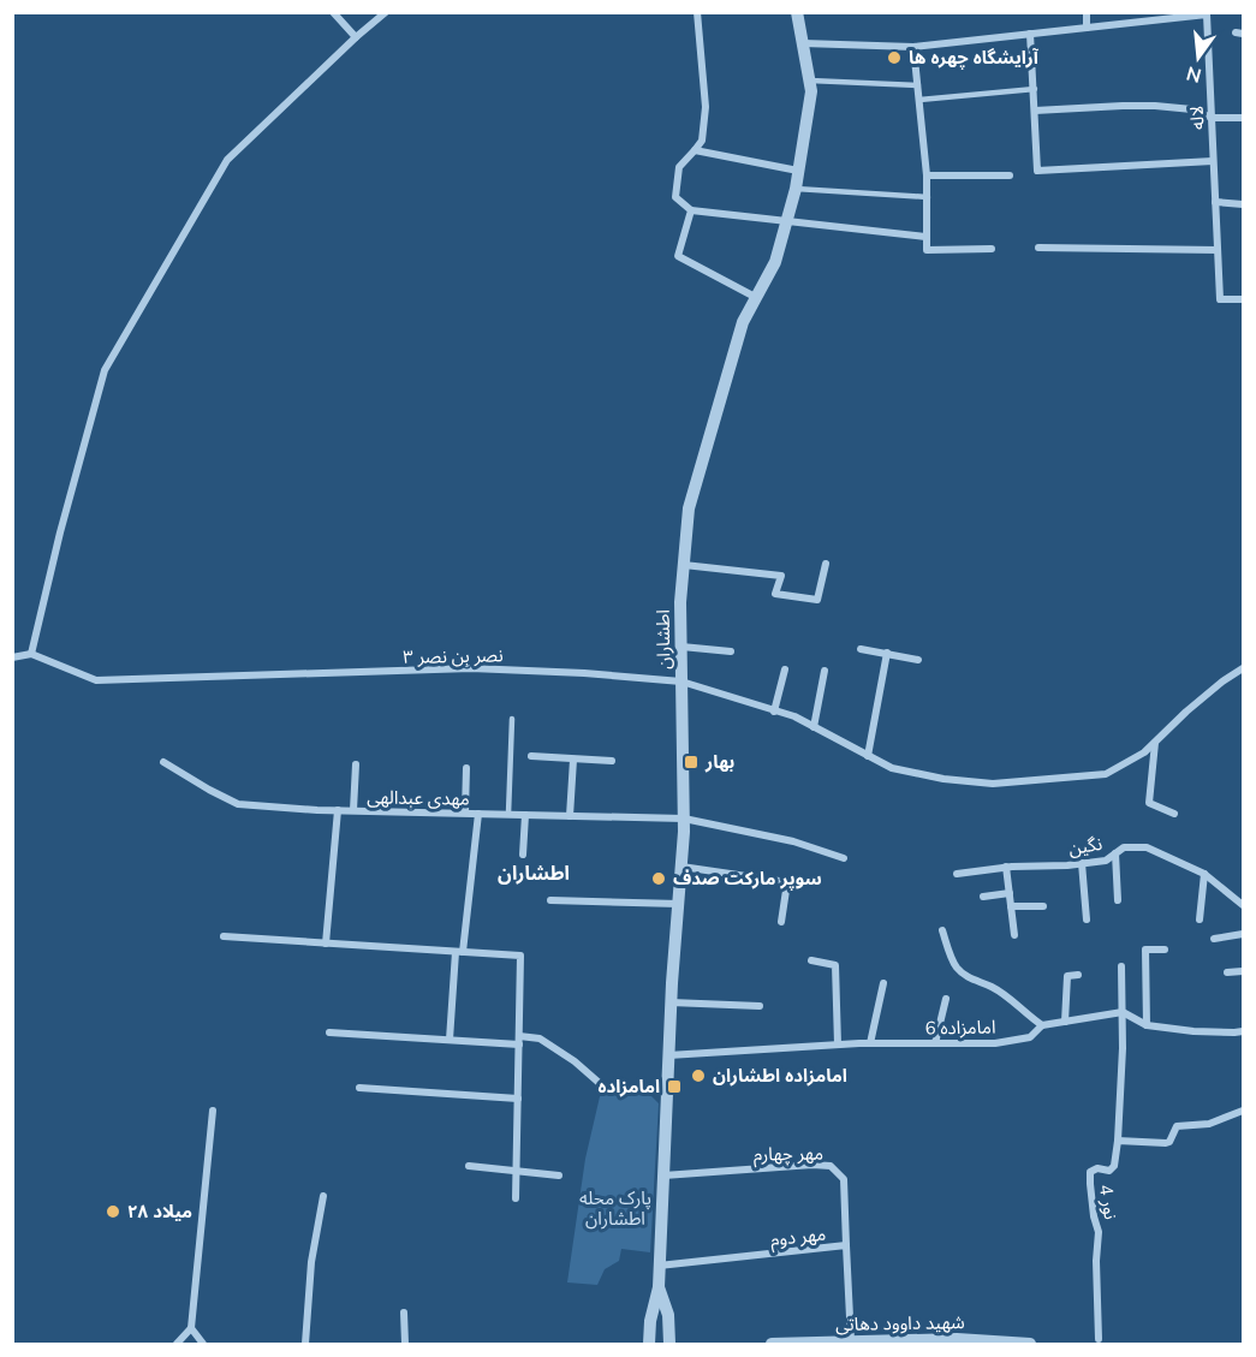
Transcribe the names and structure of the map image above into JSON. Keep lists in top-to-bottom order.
{
  "streets": {
    "street": [
      "لاله",
      "اطشاران",
      "نصر بن نصر ۳",
      "مهدی عبدالهی",
      "نگین",
      "امامزاده 6",
      "مهر چهارم",
      "نور 4",
      "مهر دوم",
      "شهید داوود دهاتی"
    ]
  },
  "crossings": [
    ["لاله", "اطشاران"],
    ["اطشاران", "نصر بن نصر ۳"],
    ["اطشاران", "مهدی عبدالهی"],
    ["اطشاران", "امامزاده 6"],
    ["اطشاران", "مهر چهارم"],
    ["اطشاران", "مهر دوم"],
    ["مهر چهارم", "مهر دوم"],
    ["مهر دوم", "شهید داوود دهاتی"]
  ],
  "districts": ["اطشاران"],
  "parks": ["پارک محله اطشاران"],
  "places": {
    "other": [
      "آرایشگاه چهره ها",
      "سوپر مارکت صدف",
      "امامزاده اطشاران",
      "میلاد ۲۸"
    ],
    "transit": ["بهار", "امامزاده"]
  },
  "north": "bottom"
}
